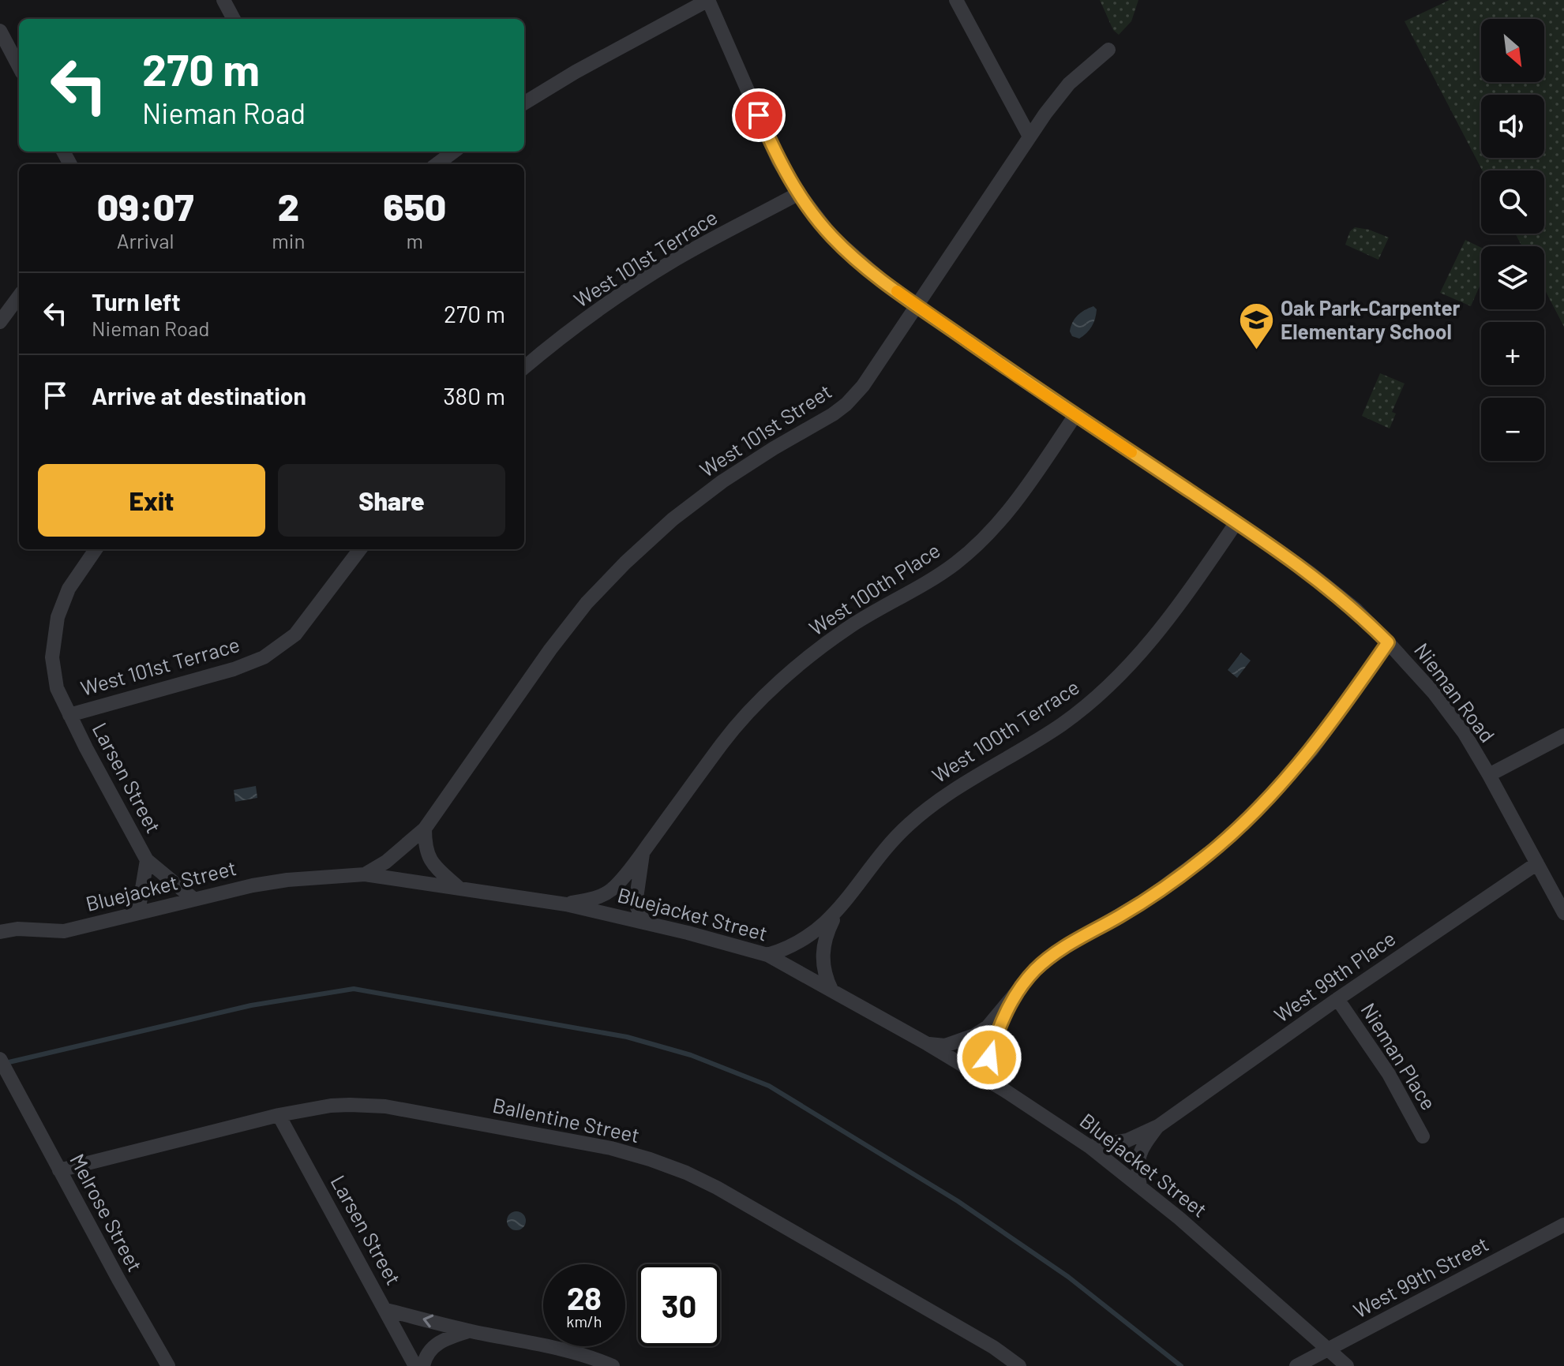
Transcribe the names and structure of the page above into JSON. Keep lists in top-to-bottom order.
{
  "streets": {
    "street": [
      "West 101st Terrace",
      "West 101st Street",
      "West 100th Place",
      "Nieman Road",
      "West 100th Terrace",
      "Larsen Street",
      "Bluejacket Street",
      "West 99th Place",
      "Nieman Place",
      "Ballentine Street",
      "Melrose Street",
      "West 99th Street"
    ]
  },
  "crossings": [
    ["West 101st Terrace", "Nieman Road"],
    ["West 101st Terrace", "Larsen Street"],
    ["West 101st Street", "Nieman Road"],
    ["West 101st Street", "Bluejacket Street"],
    ["West 100th Place", "Nieman Road"],
    ["West 100th Place", "Bluejacket Street"],
    ["Nieman Road", "West 100th Terrace"],
    ["Nieman Road", "West 99th Place"],
    ["West 100th Terrace", "Bluejacket Street"],
    ["Larsen Street", "Bluejacket Street"],
    ["Larsen Street", "Ballentine Street"],
    ["Bluejacket Street", "West 99th Place"],
    ["Bluejacket Street", "West 99th Street"],
    ["West 99th Place", "Nieman Place"],
    ["Ballentine Street", "Melrose Street"]
  ],
  "places": {
    "school or university": ["Oak Park-Carpenter Elementary School"]
  },
  "north": "bottom right",
  "page": {
    "map_buttons": ["+", "−"],
    "turn": ["270 m", "Nieman Road"],
    "eta": [
      "09:07",
      "Arrival",
      "2",
      "min",
      "650",
      "m"
    ],
    "list": [
      {
        "name": "Turn left",
        "note": "Nieman Road",
        "value": "270 m"
      },
      {
        "name": "Arrive at destination",
        "value": "380 m"
      }
    ],
    "buttons": ["Exit", "Share"],
    "speed": "28 km/h",
    "limit": "30"
  }
}
